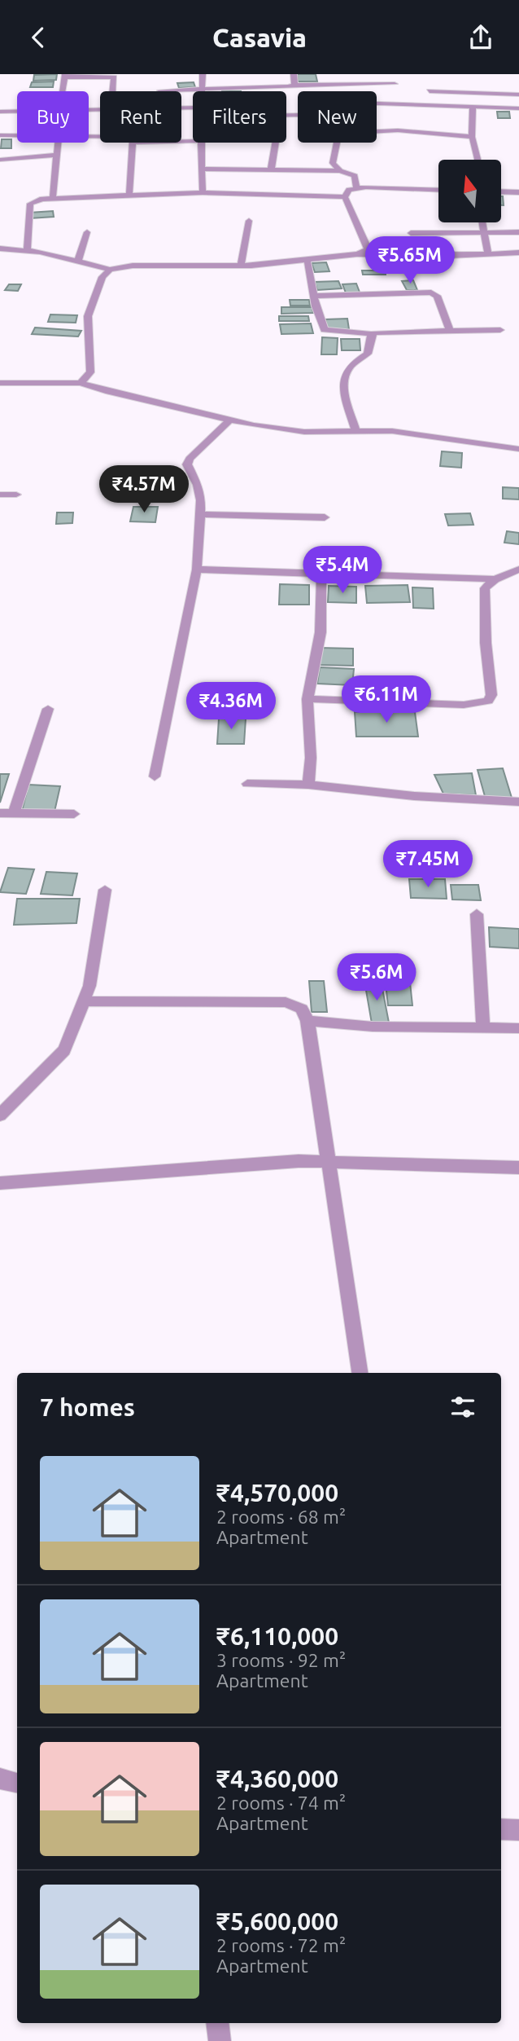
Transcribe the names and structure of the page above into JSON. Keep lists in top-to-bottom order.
{
  "north": "top",
  "page": {
    "header": "Casavia",
    "chip": [
      "Buy",
      "Rent",
      "Filters",
      "New"
    ],
    "price": [
      "₹5.65M",
      "₹4.57M",
      "₹5.4M",
      "₹6.11M",
      "₹4.36M",
      "₹7.45M",
      "₹5.6M"
    ],
    "heading": "7 homes",
    "list": [
      {
        "name": "₹4,570,000",
        "note": "2 rooms · 68 m² · Apartment"
      },
      {
        "name": "₹6,110,000",
        "note": "3 rooms · 92 m² · Apartment"
      },
      {
        "name": "₹4,360,000",
        "note": "2 rooms · 74 m² · Apartment"
      },
      {
        "name": "₹5,600,000",
        "note": "2 rooms · 72 m² · Apartment"
      }
    ]
  }
}
